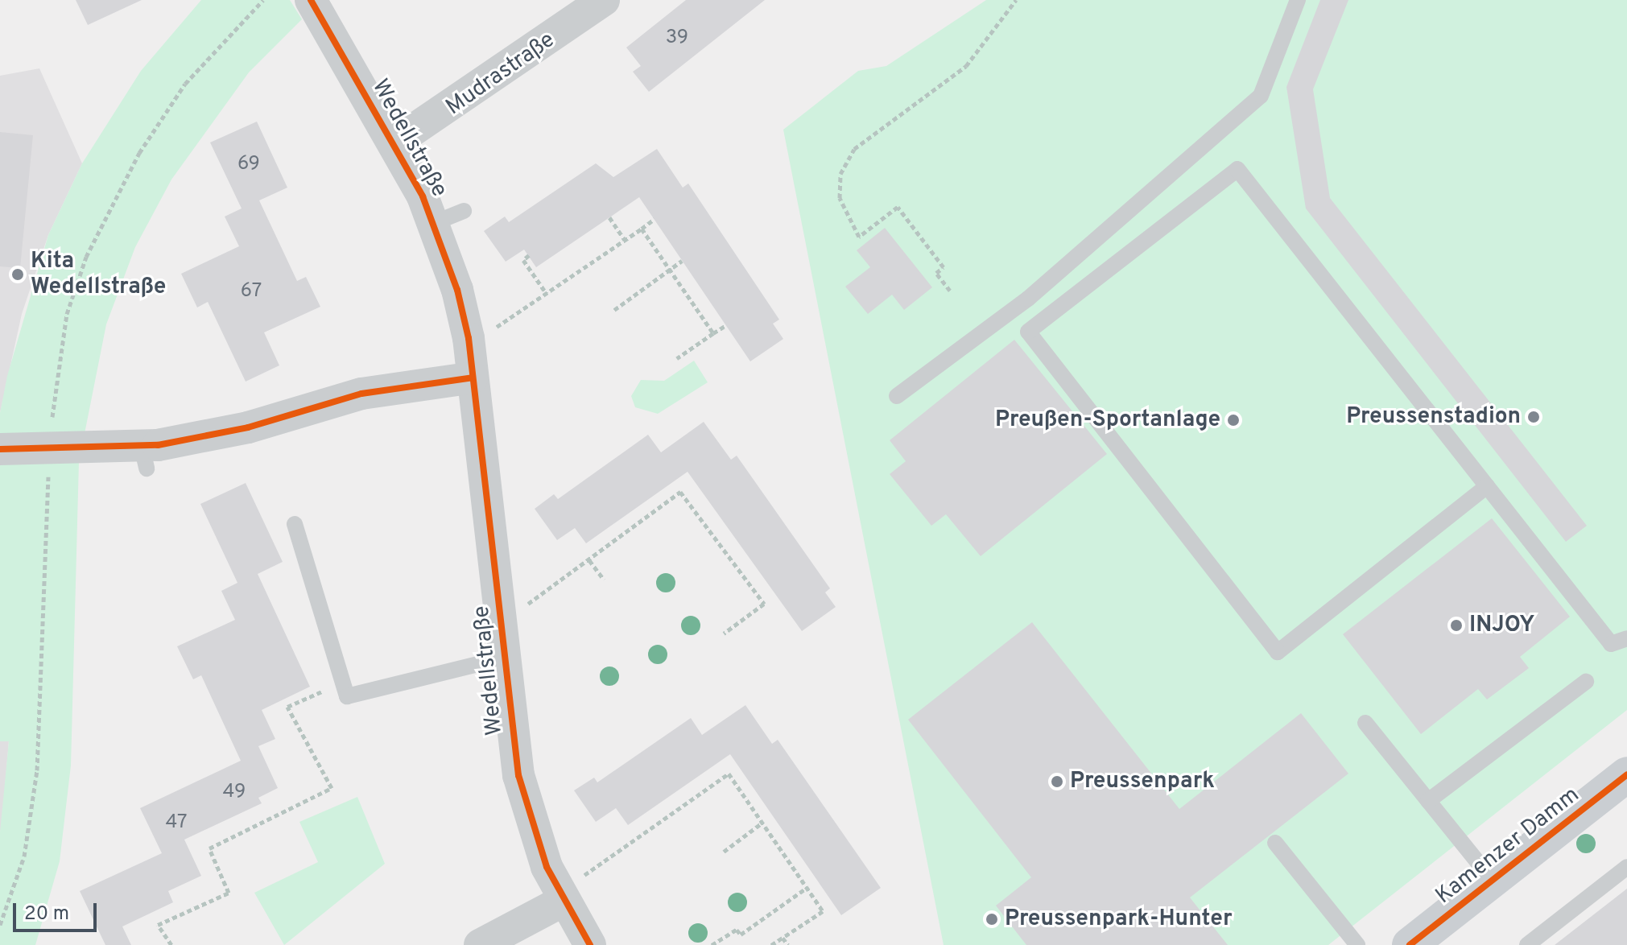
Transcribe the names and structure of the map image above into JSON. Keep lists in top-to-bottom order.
{
  "streets": {
    "main road": ["Kamenzer Damm"],
    "street": ["Mudrastraße", "Wedellstraße"]
  },
  "crossings": [
    ["Mudrastraße", "Wedellstraße"]
  ],
  "places": [
    "Kita Wedellstraße",
    "Preussenstadion",
    "Preußen-Sportanlage",
    "INJOY",
    "Preussenpark",
    "Preussenpark-Hunter"
  ],
  "house_numbers": [
    "39",
    "69",
    "67",
    "49",
    "47"
  ],
  "scale_bar": "20 m"
}
